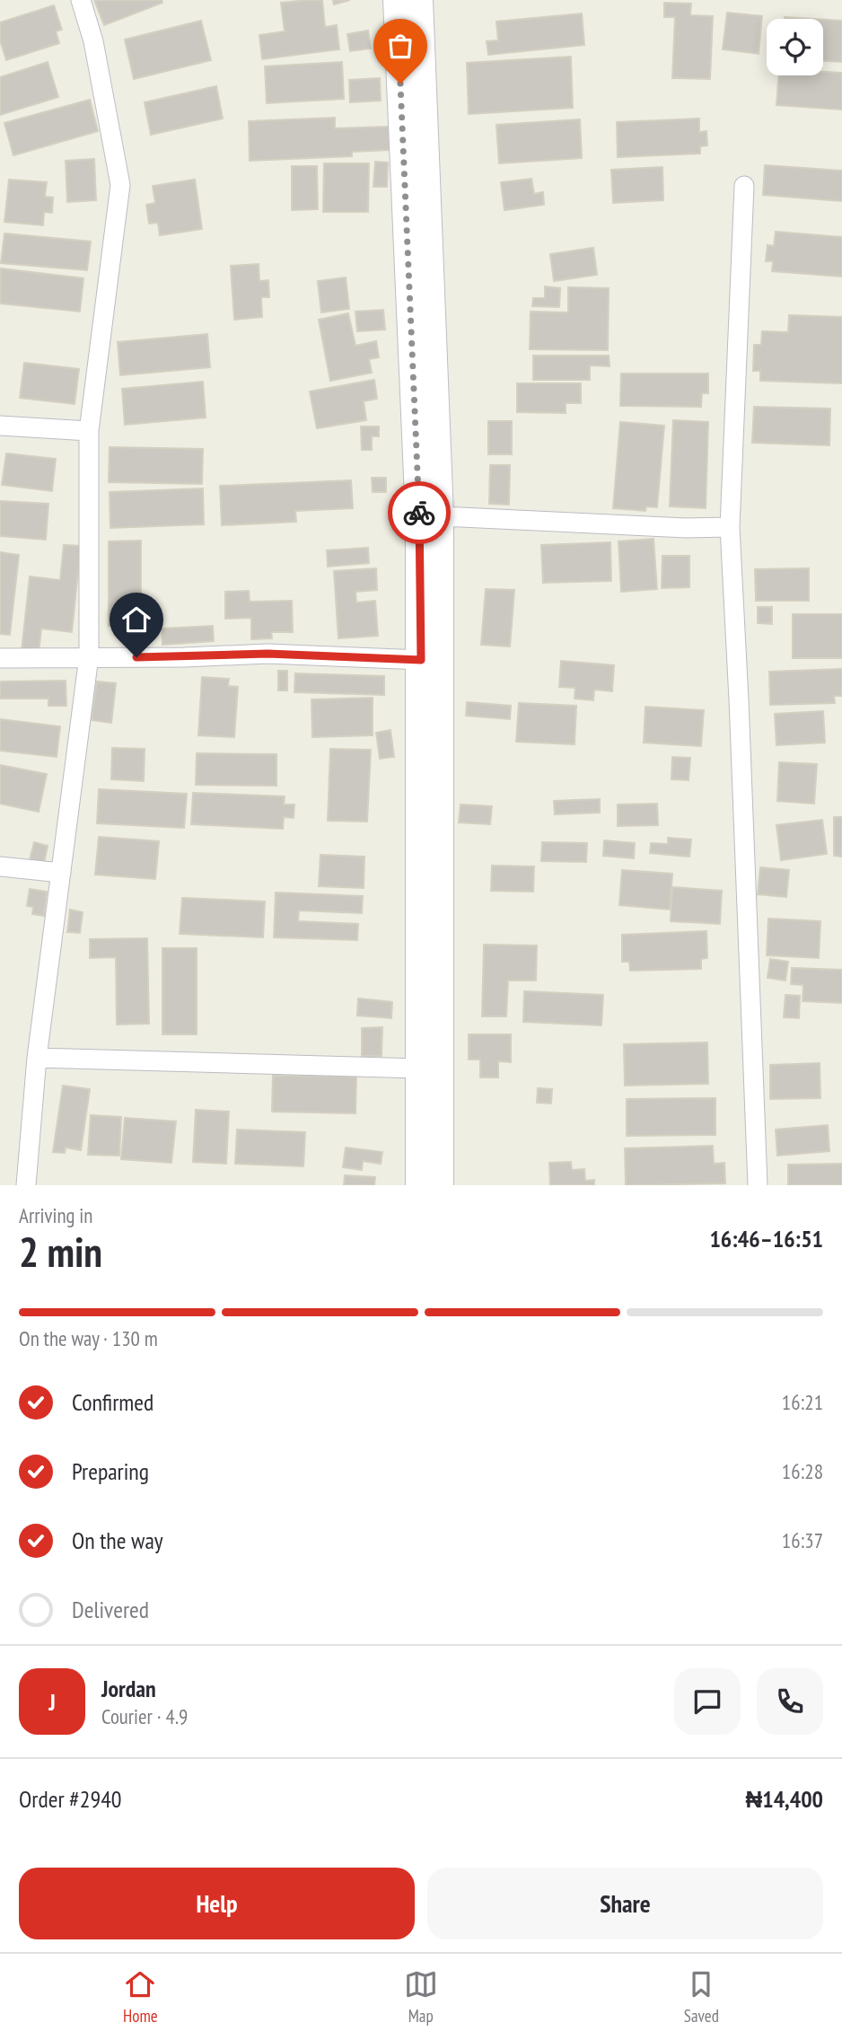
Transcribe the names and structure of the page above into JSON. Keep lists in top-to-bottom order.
{
  "page": {
    "heading": ["2 min", "Arriving in", "16:46–16:51"],
    "panel": [
      "Jordan",
      "Courier · 4.9",
      "Order #2940",
      "₦14,400"
    ],
    "bar": "On the way · 130 m",
    "list": [
      ["Confirmed", "16:21"],
      ["Preparing", "16:28"],
      ["On the way", "16:37"],
      "Delivered"
    ],
    "round": "J",
    "buttons": ["Help", "Share"],
    "tabs": ["Home", "Map", "Saved"]
  }
}
